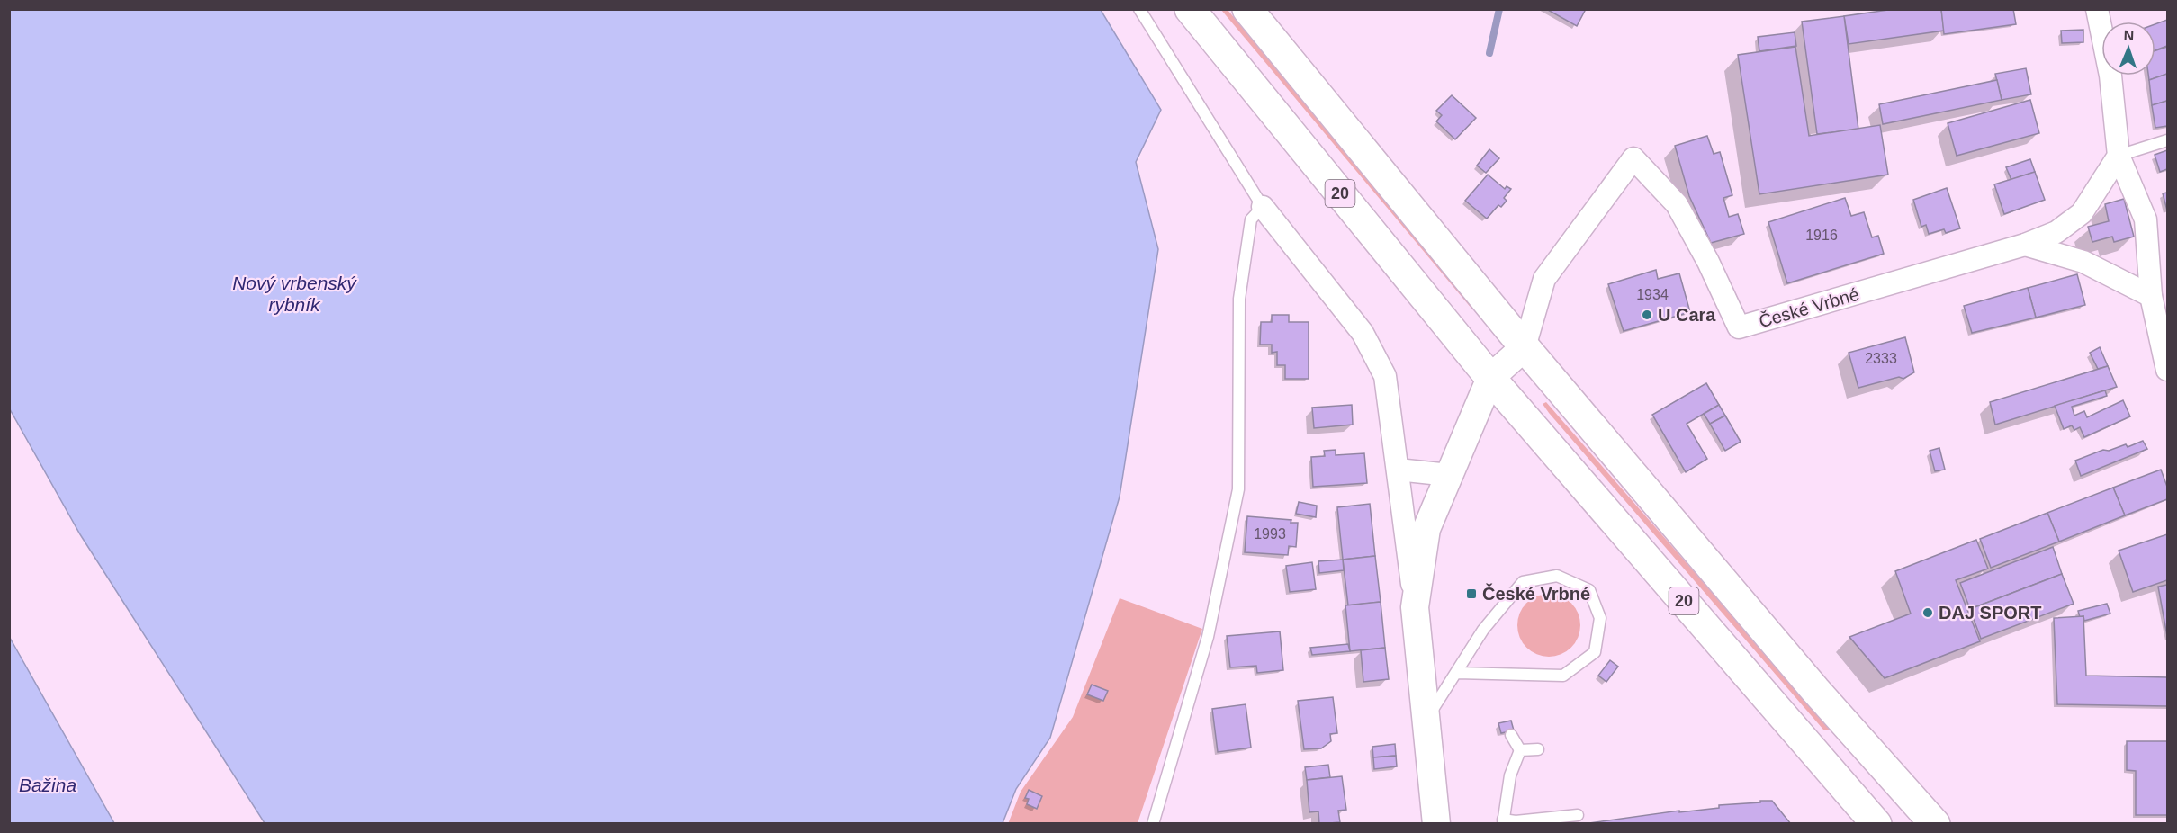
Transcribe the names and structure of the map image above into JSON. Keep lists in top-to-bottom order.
{
  "streets": {
    "main road": ["20"],
    "street": ["České Vrbné"]
  },
  "crossings": [
    ["20", "České Vrbné"]
  ],
  "water": ["Nový vrbenský rybník", "Bažina"],
  "places": {
    "other": ["U Cara", "DAJ SPORT"],
    "transit": ["České Vrbné"]
  },
  "house_numbers": [
    "1916",
    "1934",
    "2333",
    "1993"
  ],
  "north": "top"
}
